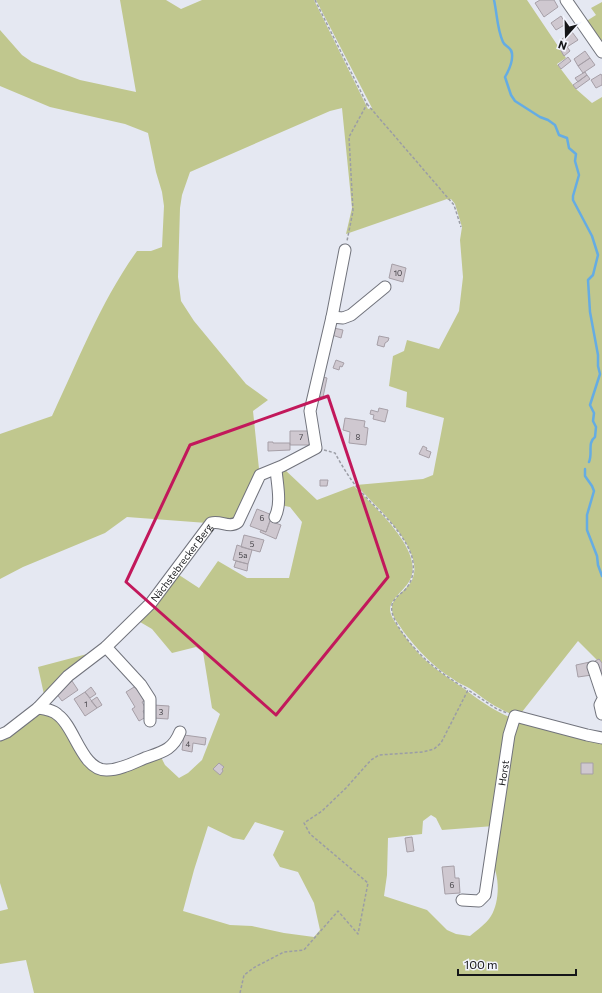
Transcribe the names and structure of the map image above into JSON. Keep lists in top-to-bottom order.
{
  "streets": {
    "street": ["Nächstebrecker Berg", "Horst"]
  },
  "house_numbers": [
    "10",
    "7",
    "8",
    "6",
    "5",
    "5a",
    "1",
    "3",
    "4",
    "6"
  ],
  "scale_bar": "100 m",
  "north": "bottom"
}
